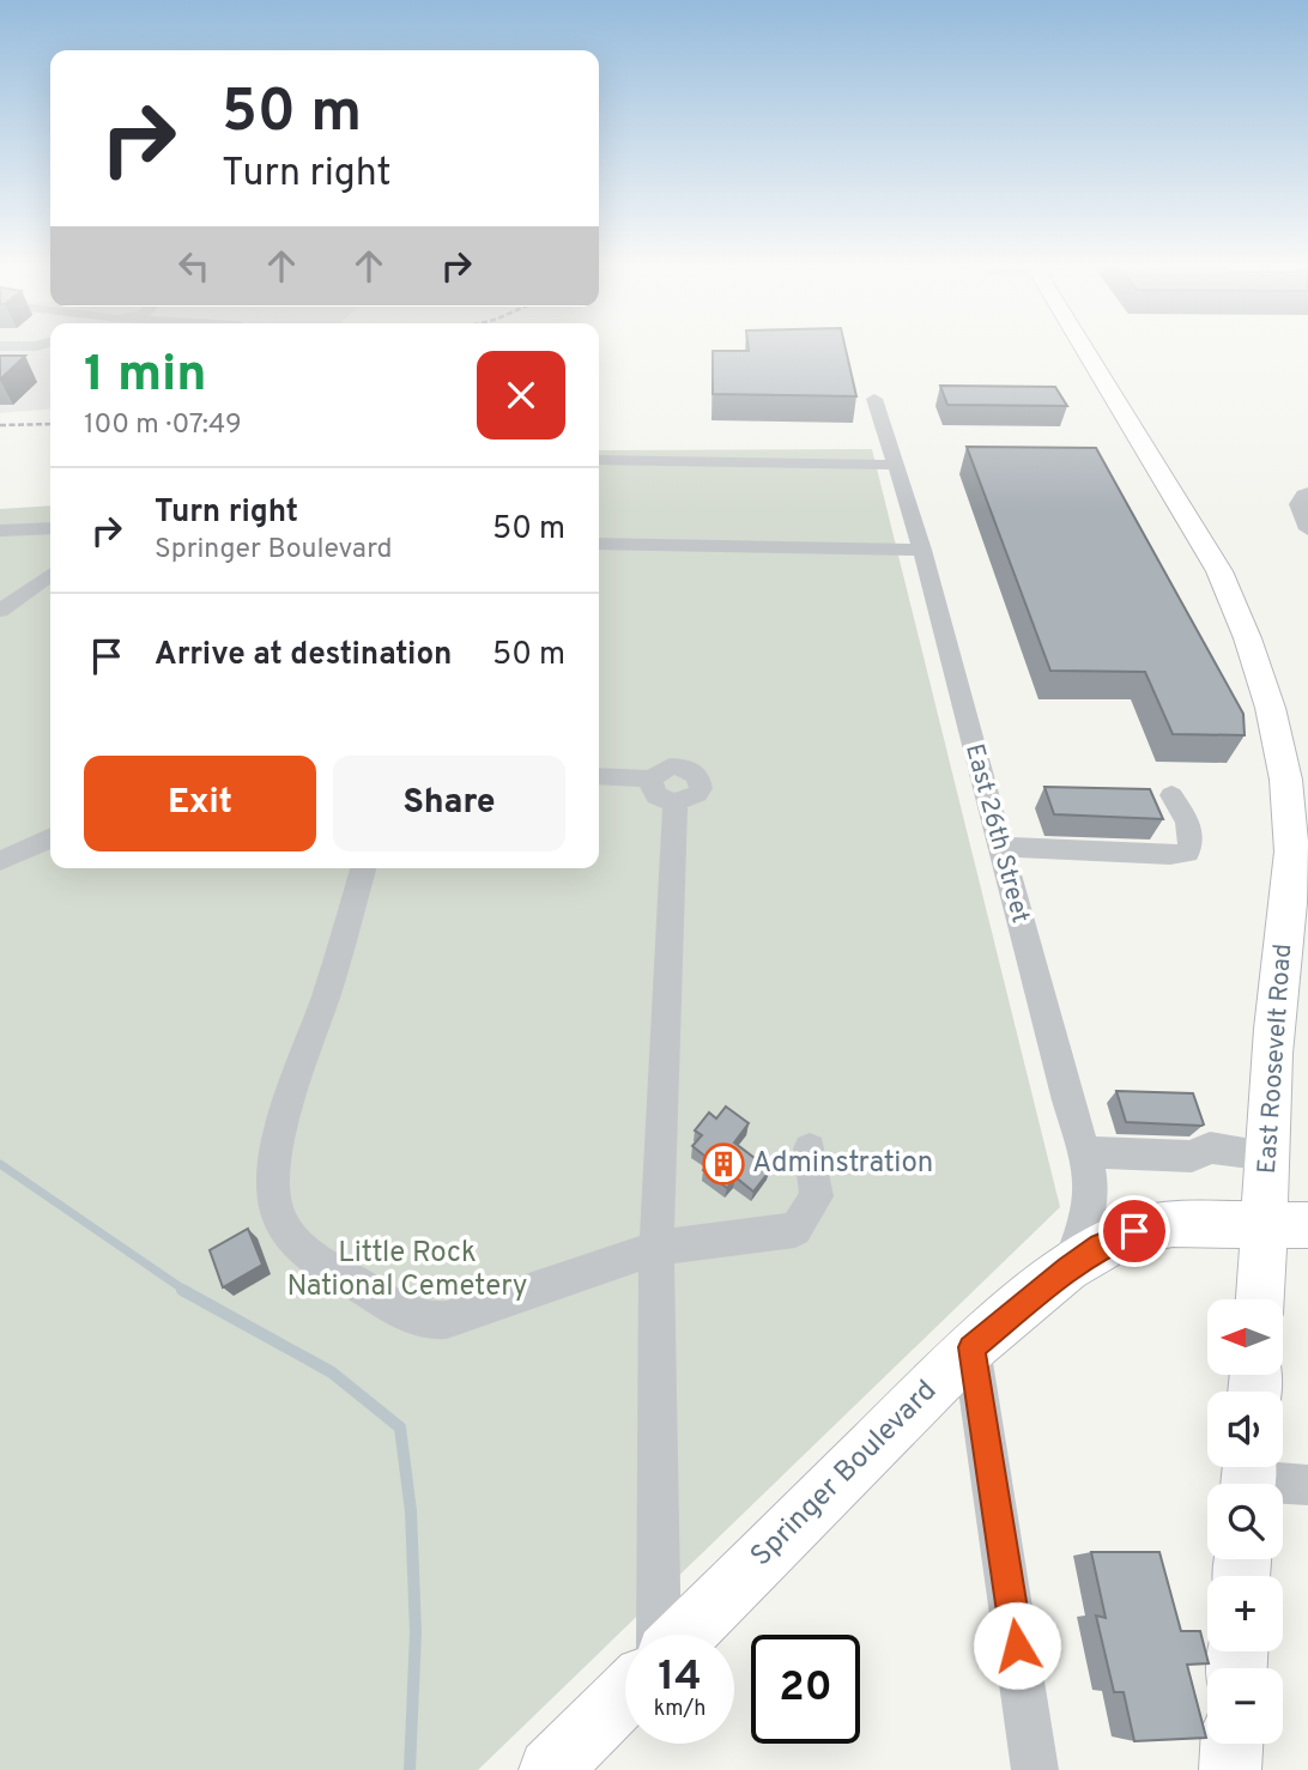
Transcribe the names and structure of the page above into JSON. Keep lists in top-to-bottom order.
{
  "streets": {
    "main road": ["East Roosevelt Road", "Springer Boulevard"],
    "street": ["East 26th Street"]
  },
  "crossings": [
    ["East 26th Street", "Springer Boulevard"],
    ["East Roosevelt Road", "Springer Boulevard"]
  ],
  "parks": ["Little Rock National Cemetery"],
  "places": {
    "building": ["Adminstration"]
  },
  "north": "left",
  "page": {
    "turn": ["50 m", "Turn right"],
    "heading": ["1 min", "100 m · 07:49"],
    "list": [
      {
        "name": "Turn right",
        "note": "Springer Boulevard",
        "value": "50 m"
      },
      {
        "name": "Arrive at destination",
        "value": "50 m"
      }
    ],
    "buttons": ["Exit", "Share"],
    "map_buttons": ["+", "−"],
    "speed": "14 km/h",
    "limit": "20"
  }
}
